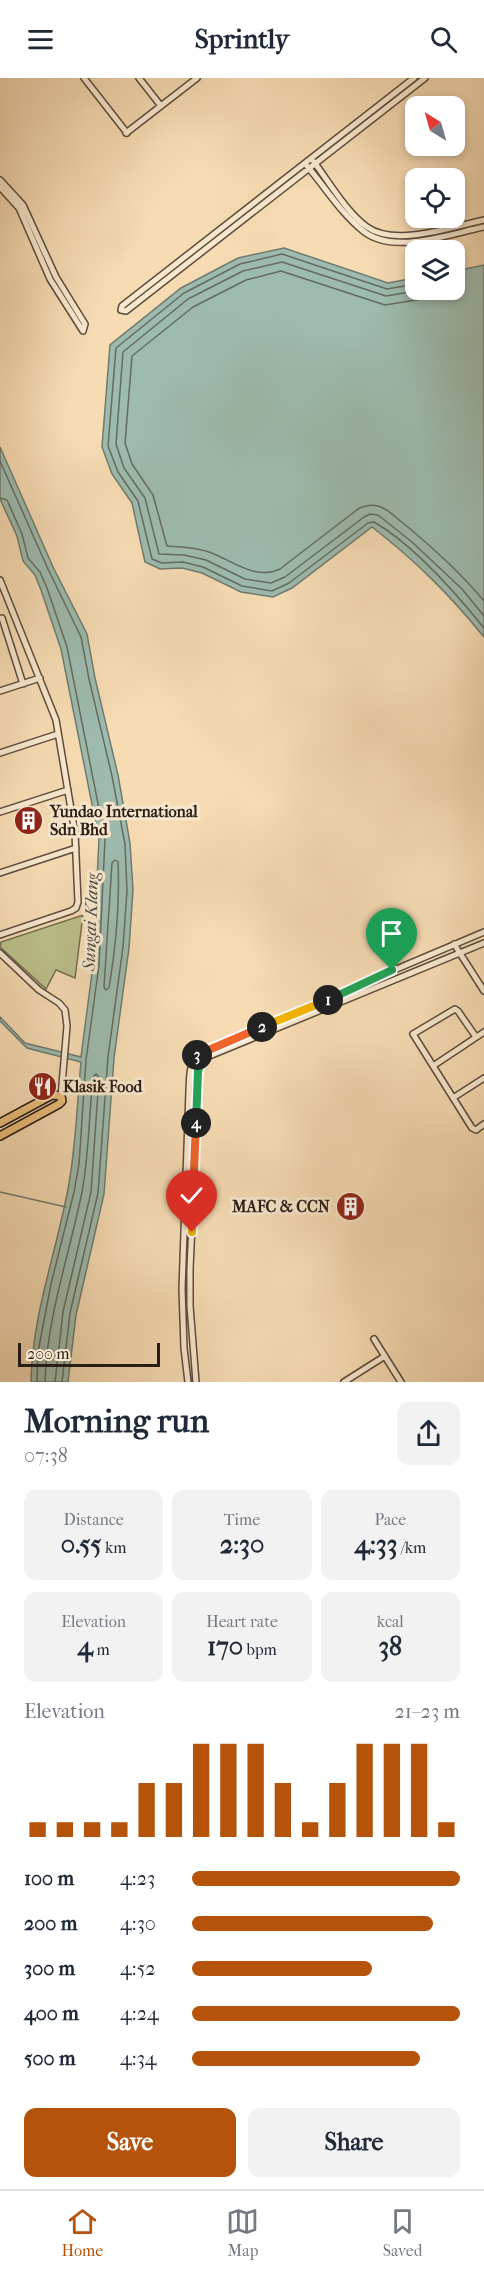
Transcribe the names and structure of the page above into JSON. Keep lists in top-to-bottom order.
{
  "water": ["Sungai Klang"],
  "places": {
    "building": ["Yundao International Sdn Bhd", "MAFC & CCN"],
    "restaurant": ["Klasik Food"]
  },
  "scale_bar": "200 m",
  "north": "top left",
  "page": {
    "header": "Sprintly",
    "pins": [
      "1",
      "2",
      "3",
      "4"
    ],
    "scale": "200 m",
    "heading": ["Morning run", "07:38"],
    "stats": [
      ["Distance", "0.55 km"],
      ["Time", "2:30"],
      ["Pace", "4:33 /km"],
      ["Elevation", "4 m"],
      ["Heart rate", "170 bpm"],
      ["kcal", "38"]
    ],
    "chart": ["Elevation", "21–23 m"],
    "list": [
      {
        "name": "100 m",
        "note": "4:23"
      },
      {
        "name": "200 m",
        "note": "4:30"
      },
      {
        "name": "300 m",
        "note": "4:52"
      },
      {
        "name": "400 m",
        "note": "4:24"
      },
      {
        "name": "500 m",
        "note": "4:34"
      }
    ],
    "buttons": ["Save", "Share"],
    "tabs": ["Home", "Map", "Saved"]
  }
}
